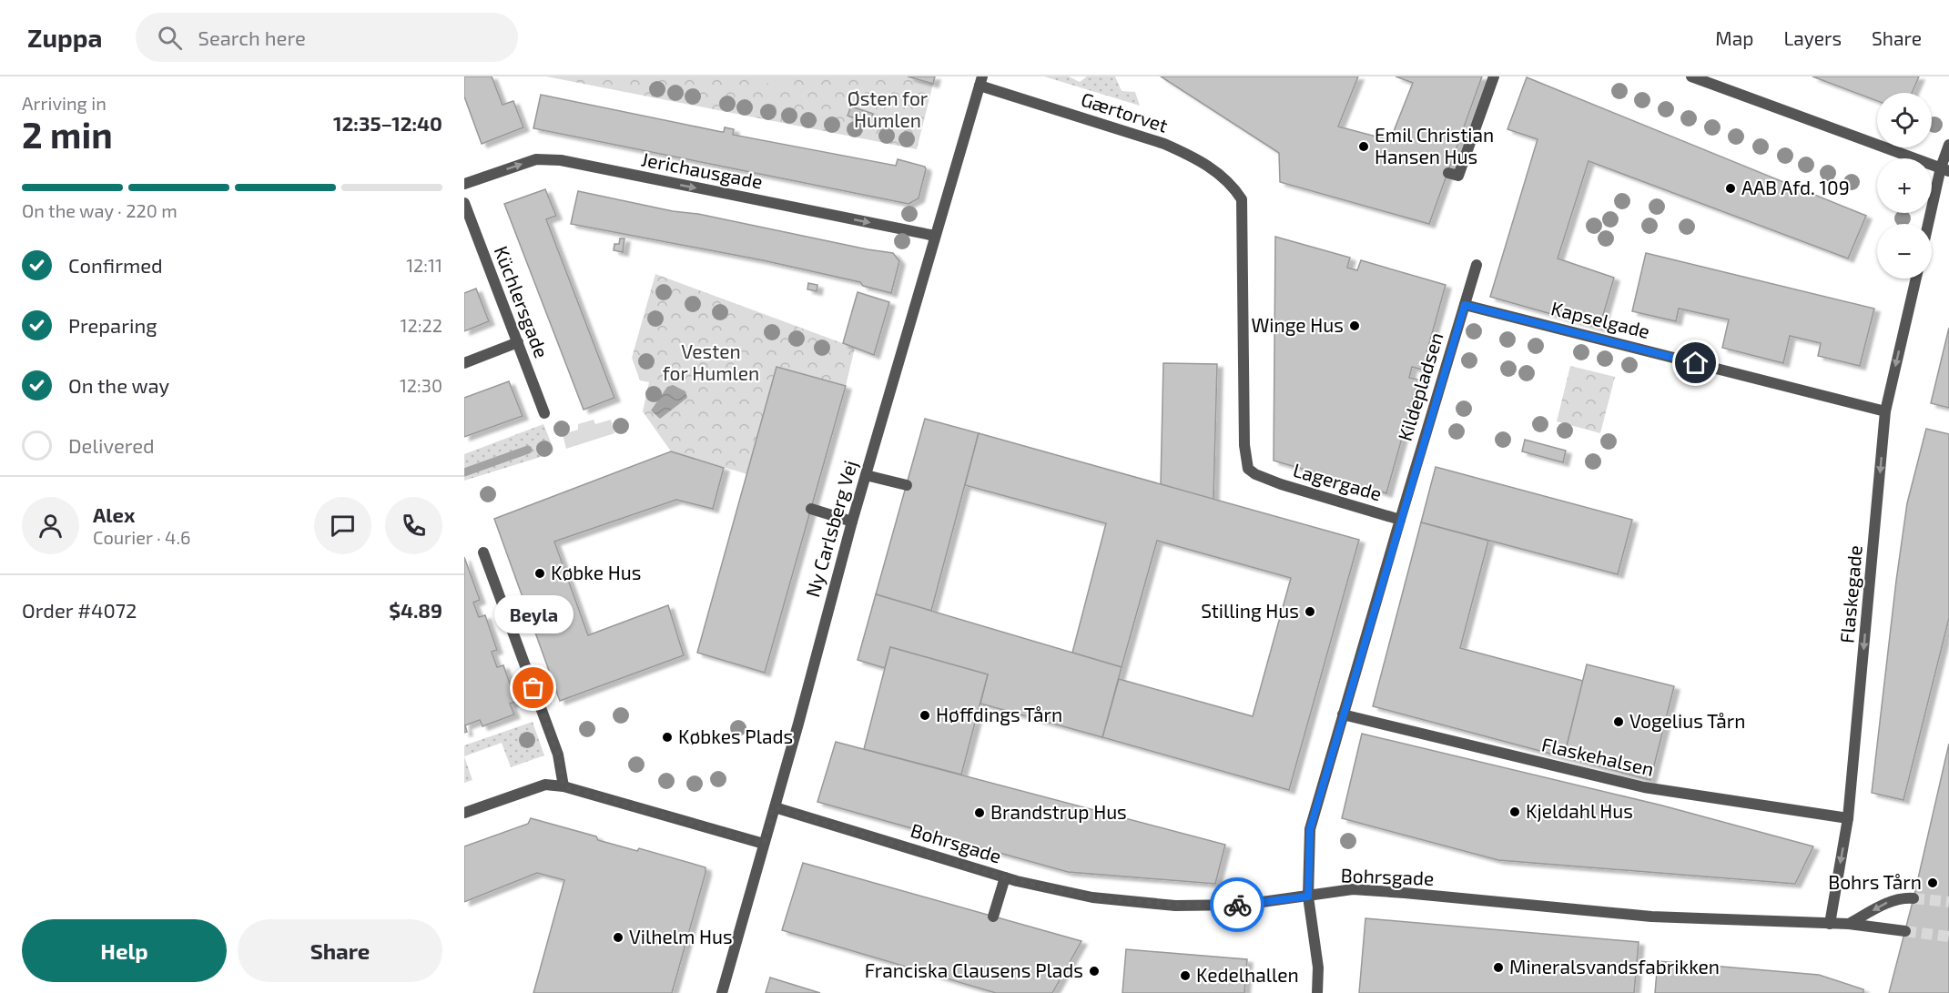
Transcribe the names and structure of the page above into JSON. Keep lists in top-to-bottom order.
{
  "streets": {
    "street": [
      "Gærtorvet",
      "Jerichausgade",
      "Küchlersgade",
      "Kapselgade",
      "Kildepladsen",
      "Lagergade",
      "Ny Carlsberg Vej",
      "Flaskegade",
      "Flaskehalsen",
      "Bohrsgade"
    ]
  },
  "crossings": [
    ["Gærtorvet", "Lagergade"],
    ["Gærtorvet", "Ny Carlsberg Vej"],
    ["Jerichausgade", "Ny Carlsberg Vej"],
    ["Kapselgade", "Kildepladsen"],
    ["Kapselgade", "Flaskegade"],
    ["Kildepladsen", "Lagergade"],
    ["Lagergade", "Flaskehalsen"],
    ["Lagergade", "Bohrsgade"],
    ["Ny Carlsberg Vej", "Bohrsgade"],
    ["Flaskegade", "Flaskehalsen"],
    ["Flaskegade", "Bohrsgade"]
  ],
  "one_way": ["Jerichausgade", "Flaskegade"],
  "parks": ["Østen for Humlen", "Vesten for Humlen"],
  "places": [
    "Emil Christian Hansen Hus",
    "AAB Afd. 109",
    "Winge Hus",
    "Købke Hus",
    "Stilling Hus",
    "Beyla",
    "Høffdings Tårn",
    "Vogelius Tårn",
    "Købkes Plads",
    "Kjeldahl Hus",
    "Brandstrup Hus",
    "Bohrs Tårn",
    "Vilhelm Hus",
    "Mineralsvandsfabrikken",
    "Franciska Clausens Plads",
    "Kedelhallen"
  ],
  "page": {
    "header": "Zuppa",
    "search": "Search here",
    "nav": ["Map", "Layers", "Share"],
    "heading": ["2 min", "Arriving in", "12:35–12:40"],
    "panel": [
      "Alex",
      "Courier · 4.6",
      "Order #4072",
      "$4.89"
    ],
    "map_buttons": ["+", "−"],
    "bar": "On the way · 220 m",
    "list": [
      ["Confirmed", "12:11"],
      ["Preparing", "12:22"],
      ["On the way", "12:30"],
      "Delivered"
    ],
    "bubble": "Beyla",
    "buttons": ["Help", "Share"]
  }
}
